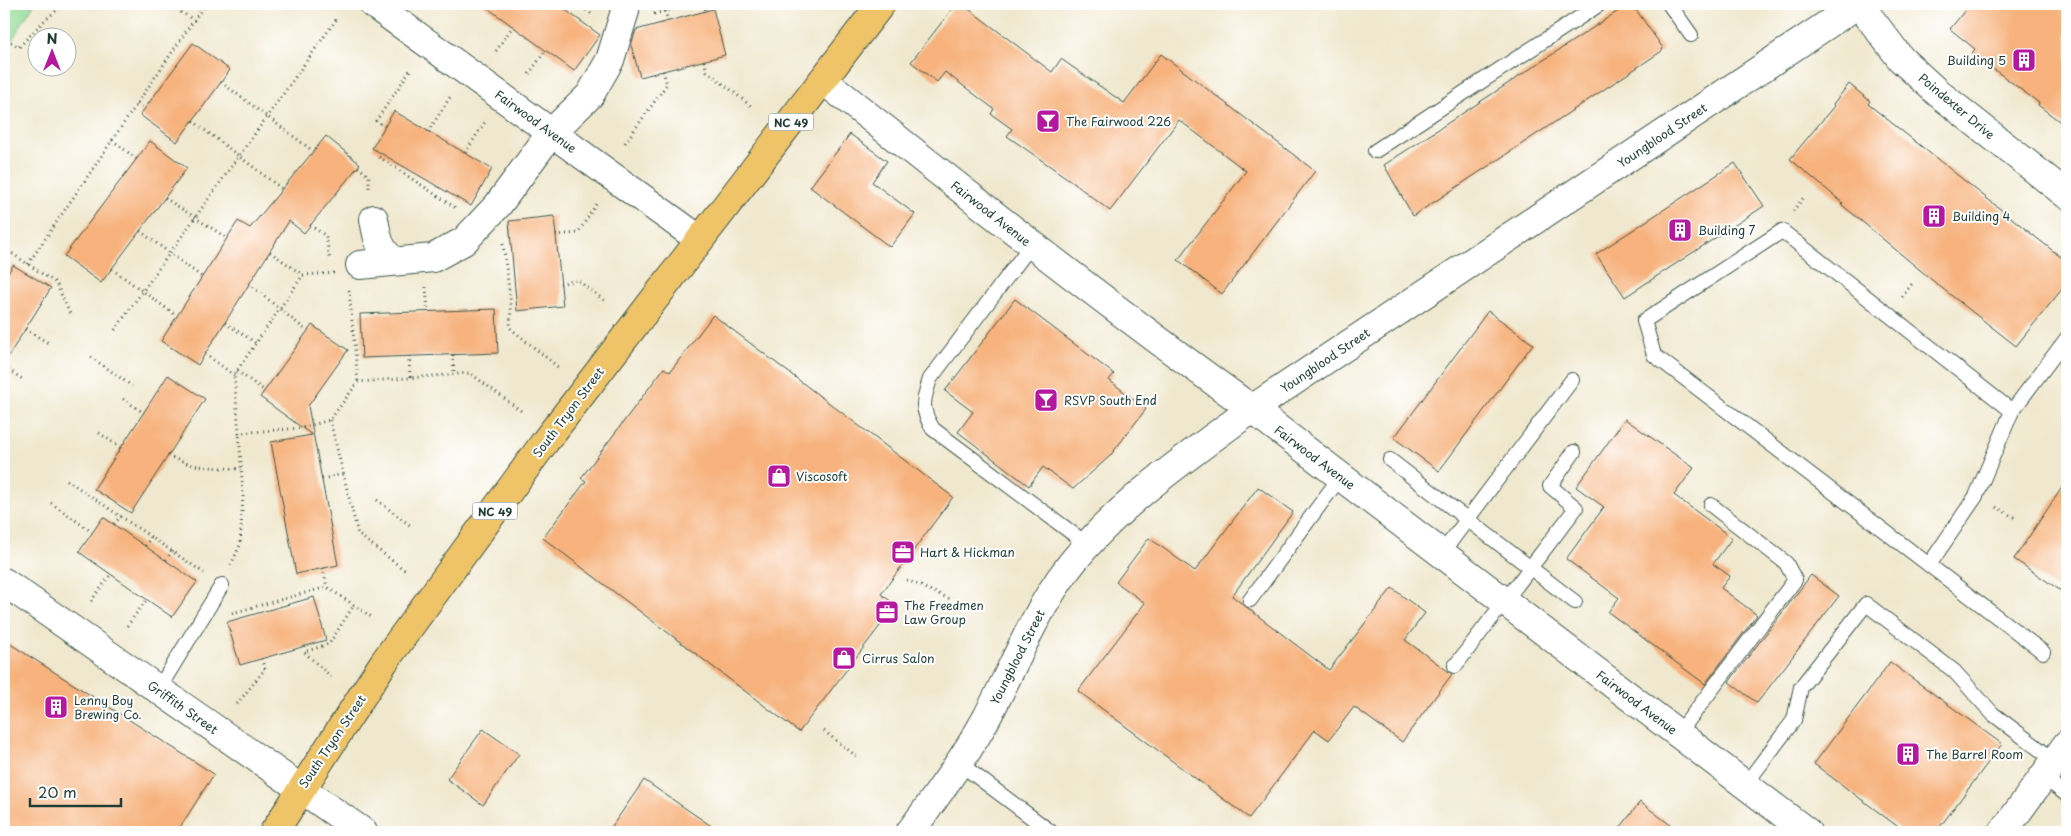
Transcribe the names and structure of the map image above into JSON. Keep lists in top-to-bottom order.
{
  "streets": {
    "main road": ["NC 49", "South Tryon Street"],
    "street": [
      "Poindexter Drive",
      "Fairwood Avenue",
      "Youngblood Street",
      "Griffith Street"
    ]
  },
  "crossings": [
    ["Poindexter Drive", "Youngblood Street"],
    ["Fairwood Avenue", "Youngblood Street"],
    ["Fairwood Avenue", "South Tryon Street"],
    ["South Tryon Street", "Griffith Street"]
  ],
  "places": {
    "building": [
      "Building 5",
      "Building 4",
      "Building 7",
      "Lenny Boy Brewing Co.",
      "The Barrel Room"
    ],
    "bar": ["The Fairwood 226", "RSVP South End"],
    "shop": ["Viscosoft", "Cirrus Salon"],
    "office": ["Hart & Hickman", "The Freedmen Law Group"]
  },
  "scale_bar": "20 m",
  "north": "top"
}
